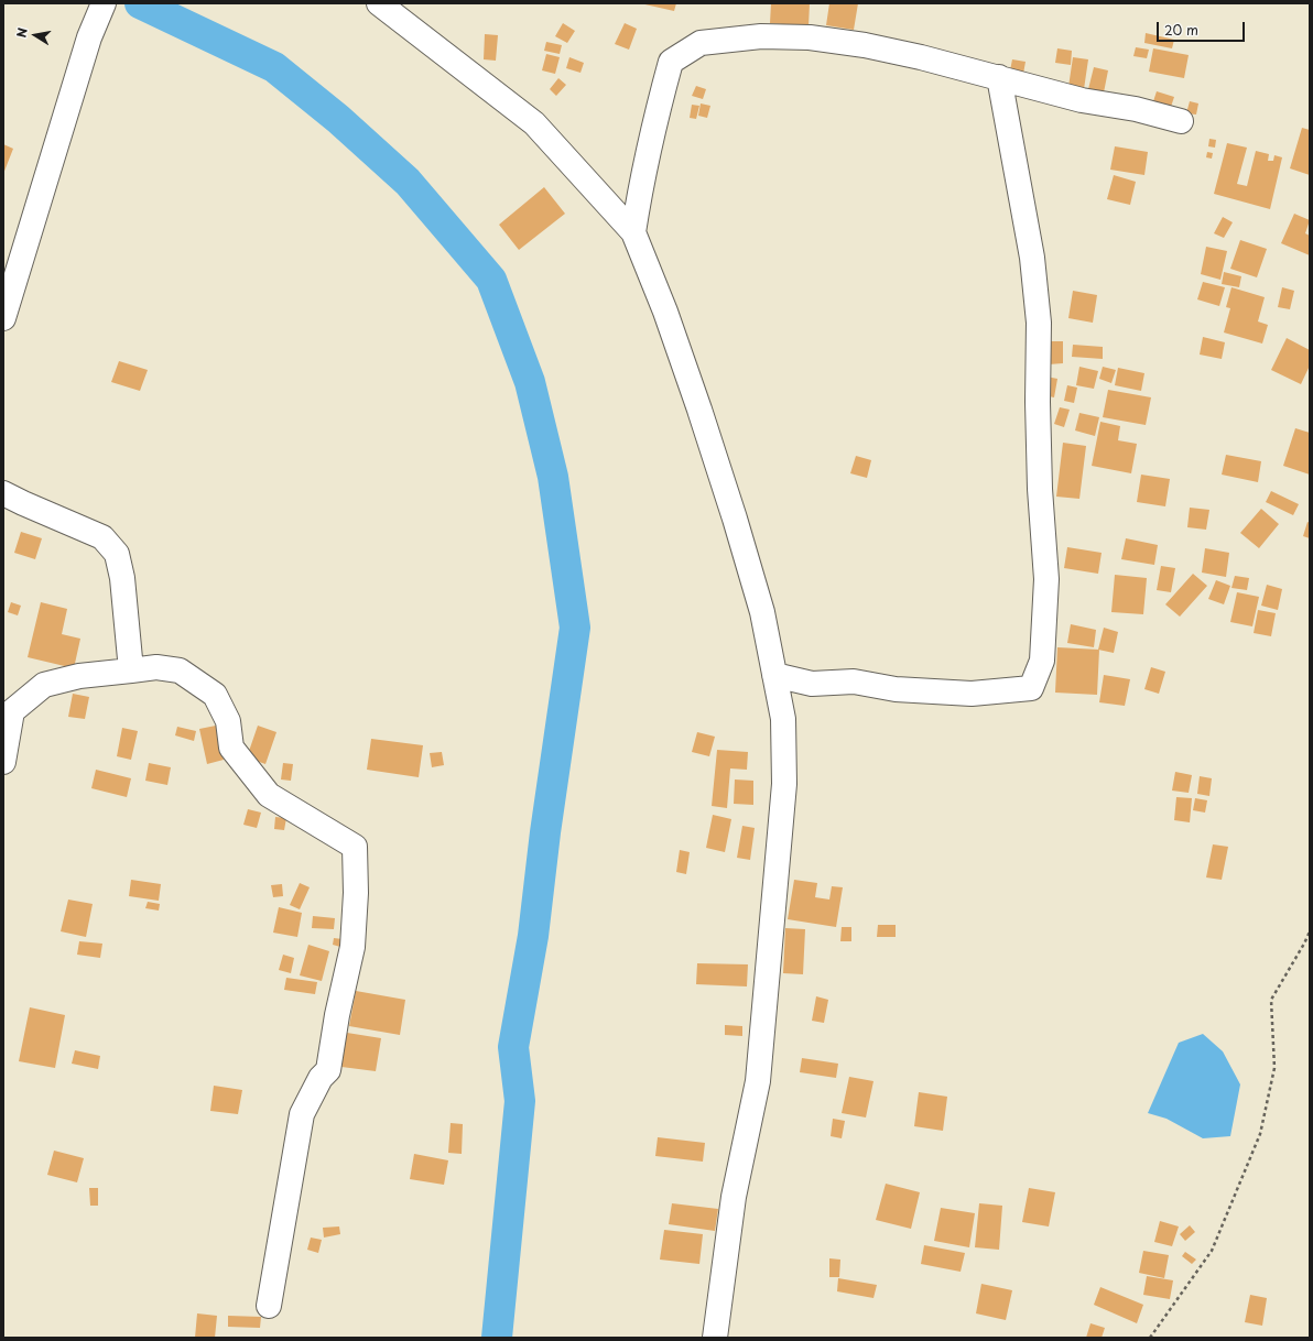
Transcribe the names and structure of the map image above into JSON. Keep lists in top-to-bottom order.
{
  "scale_bar": "20 m",
  "north": "left"
}
